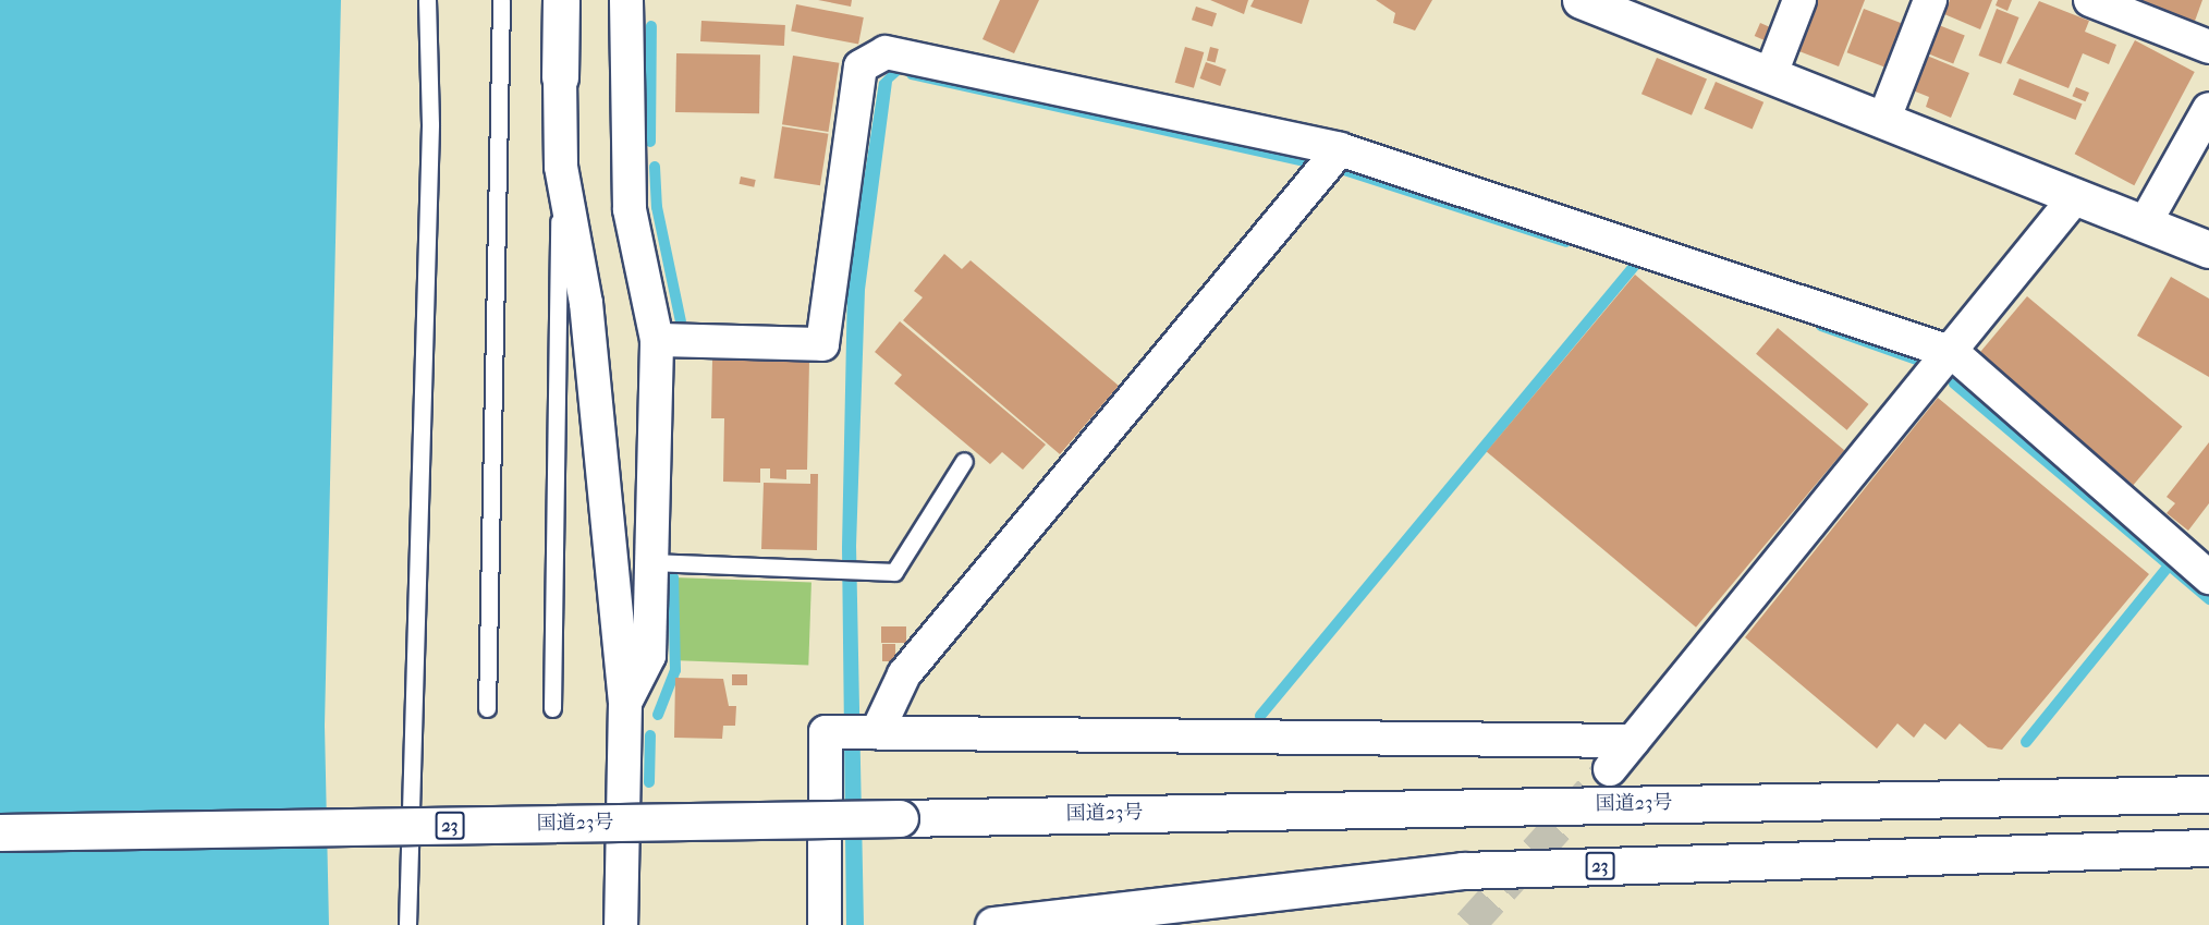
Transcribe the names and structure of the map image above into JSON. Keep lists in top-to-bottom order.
{
  "streets": {
    "main road": ["国道23号", "23"]
  }
}
